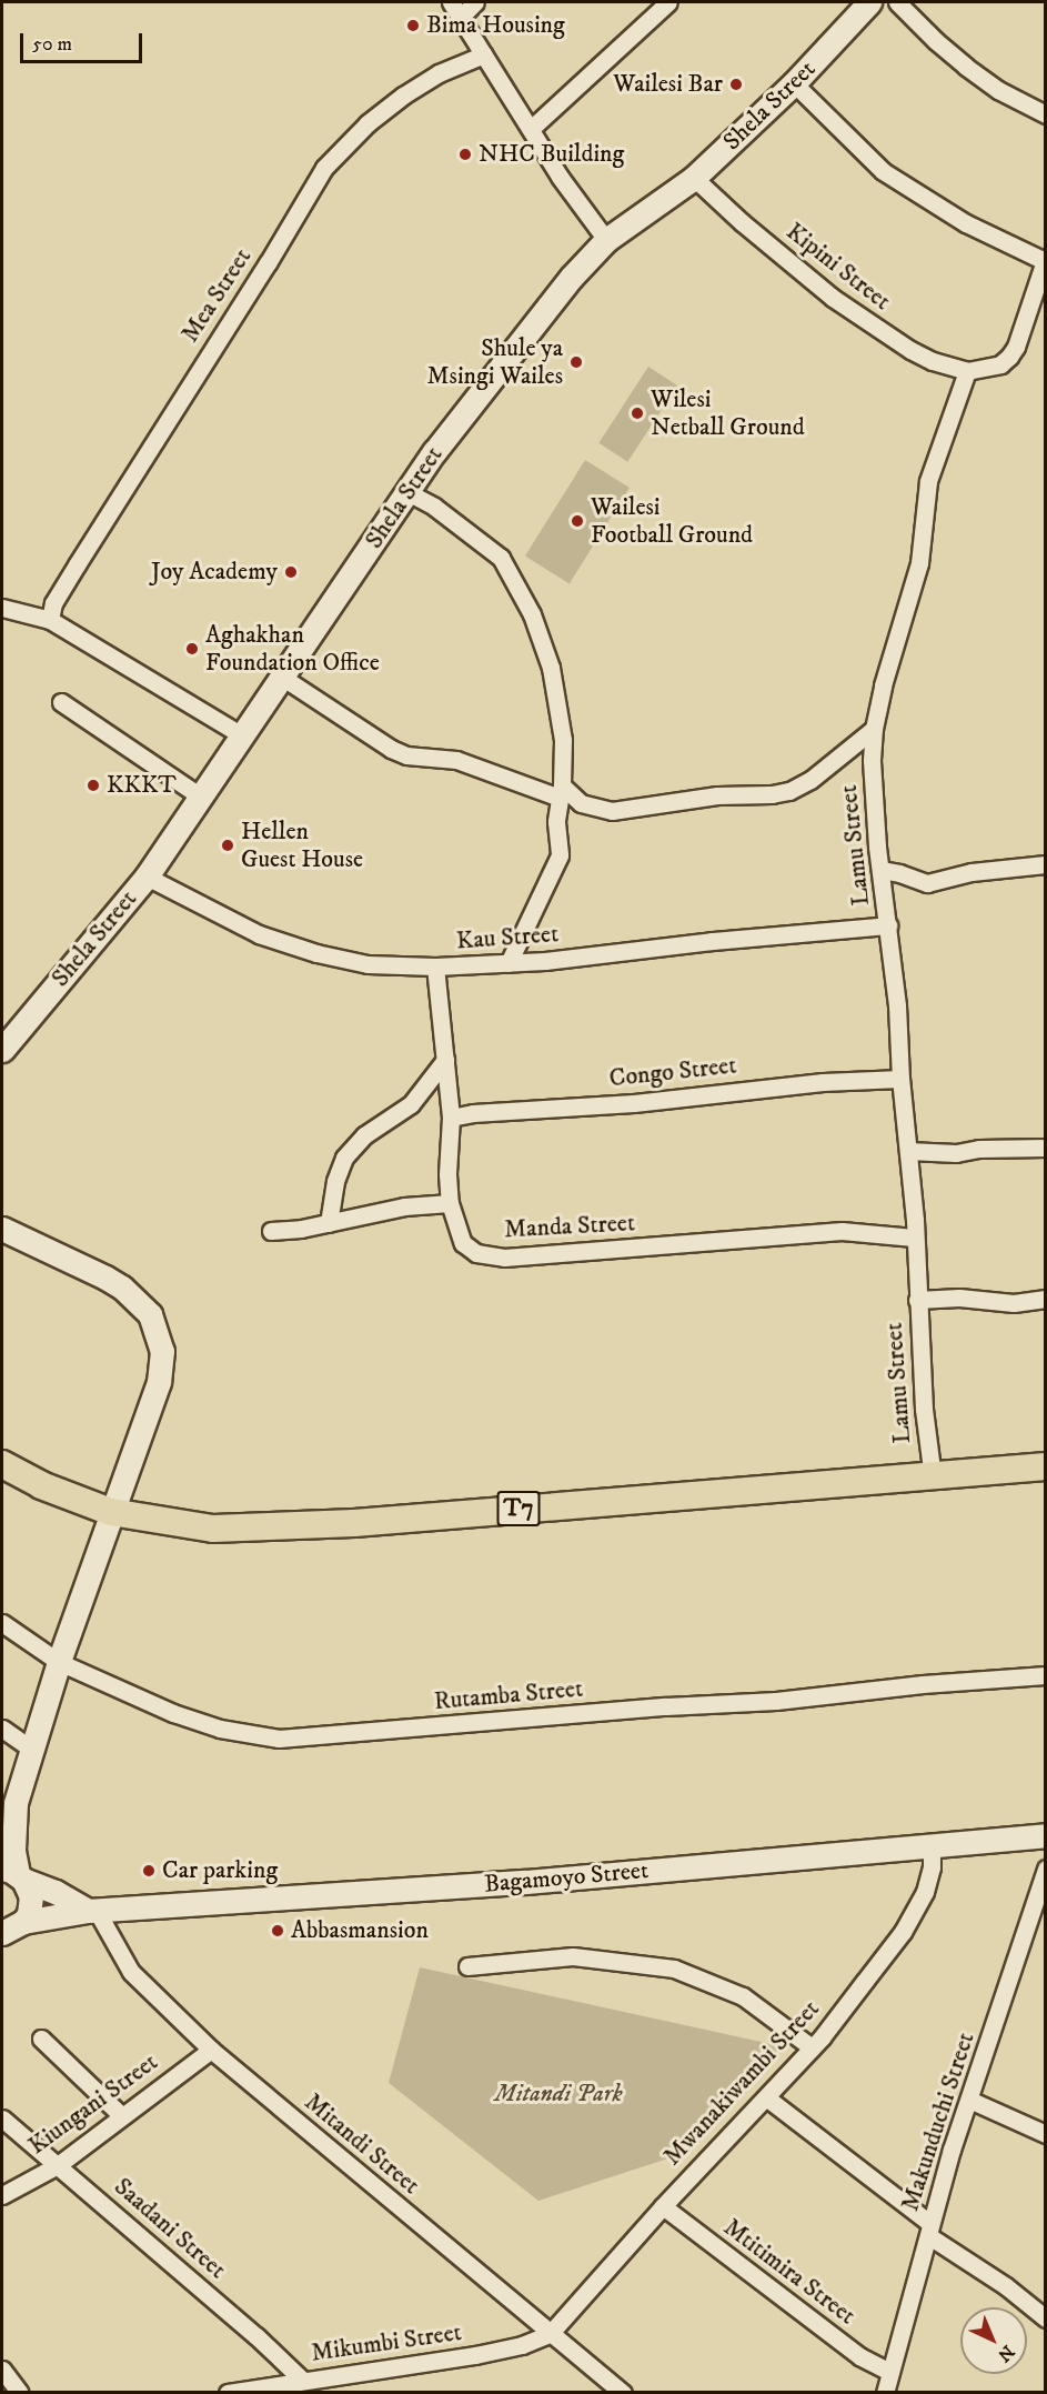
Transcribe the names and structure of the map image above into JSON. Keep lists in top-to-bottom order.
{
  "streets": {
    "highway": ["T7"],
    "main road": ["Shela Street", "Bagamoyo Street"],
    "street": [
      "Kipini Street",
      "Mea Street",
      "Lamu Street",
      "Kau Street",
      "Congo Street",
      "Manda Street",
      "Rutamba Street",
      "Mwanakiwambi Street",
      "Kiungani Street",
      "Makunduchi Street",
      "Mitandi Street",
      "Saadani Street",
      "Mtitimira Street",
      "Mikumbi Street"
    ]
  },
  "crossings": [
    ["Shela Street", "Kipini Street"],
    ["Shela Street", "Kau Street"],
    ["Kipini Street", "Lamu Street"],
    ["Lamu Street", "Kau Street"],
    ["Lamu Street", "Congo Street"],
    ["Lamu Street", "Manda Street"],
    ["Lamu Street", "T7"],
    ["Kau Street", "Manda Street"],
    ["Congo Street", "Manda Street"],
    ["Bagamoyo Street", "Mwanakiwambi Street"],
    ["Bagamoyo Street", "Mitandi Street"],
    ["Mwanakiwambi Street", "Mitandi Street"],
    ["Mwanakiwambi Street", "Mtitimira Street"],
    ["Mwanakiwambi Street", "Mikumbi Street"],
    ["Kiungani Street", "Mitandi Street"],
    ["Kiungani Street", "Saadani Street"],
    ["Makunduchi Street", "Mtitimira Street"],
    ["Mitandi Street", "Mikumbi Street"],
    ["Saadani Street", "Mikumbi Street"]
  ],
  "parks": ["Mitandi Park"],
  "places": [
    "Bima Housing",
    "Wailesi Bar",
    "NHC Building",
    "Shule ya Msingi Wailes",
    "Wilesi Netball Ground",
    "Wailesi Football Ground",
    "Joy Academy",
    "Aghakhan Foundation Office",
    "KKKT",
    "Hellen Guest House",
    "Car parking",
    "Abbasmansion"
  ],
  "scale_bar": "50 m",
  "north": "bottom right"
}
